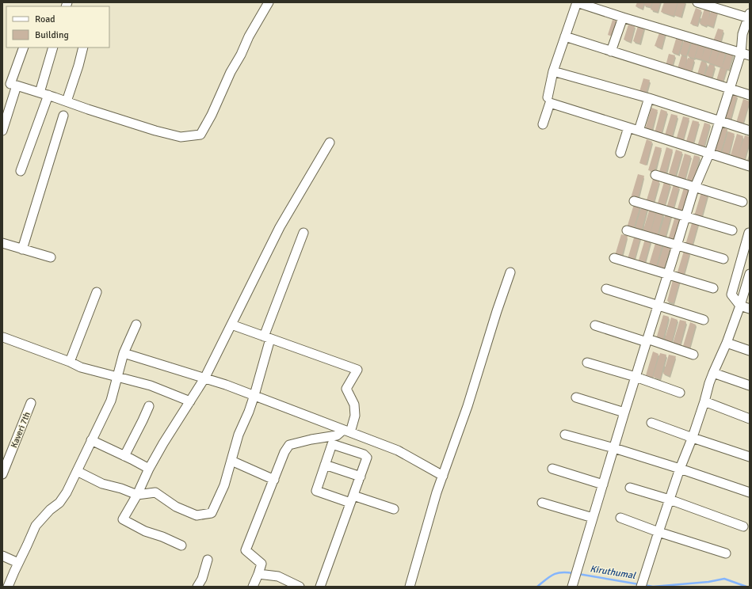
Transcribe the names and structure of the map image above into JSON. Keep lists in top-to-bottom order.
{
  "streets": {
    "street": ["Kaveri 7th"]
  },
  "water": ["Kiruthumal"],
  "legend": ["Road", "Building"]
}
